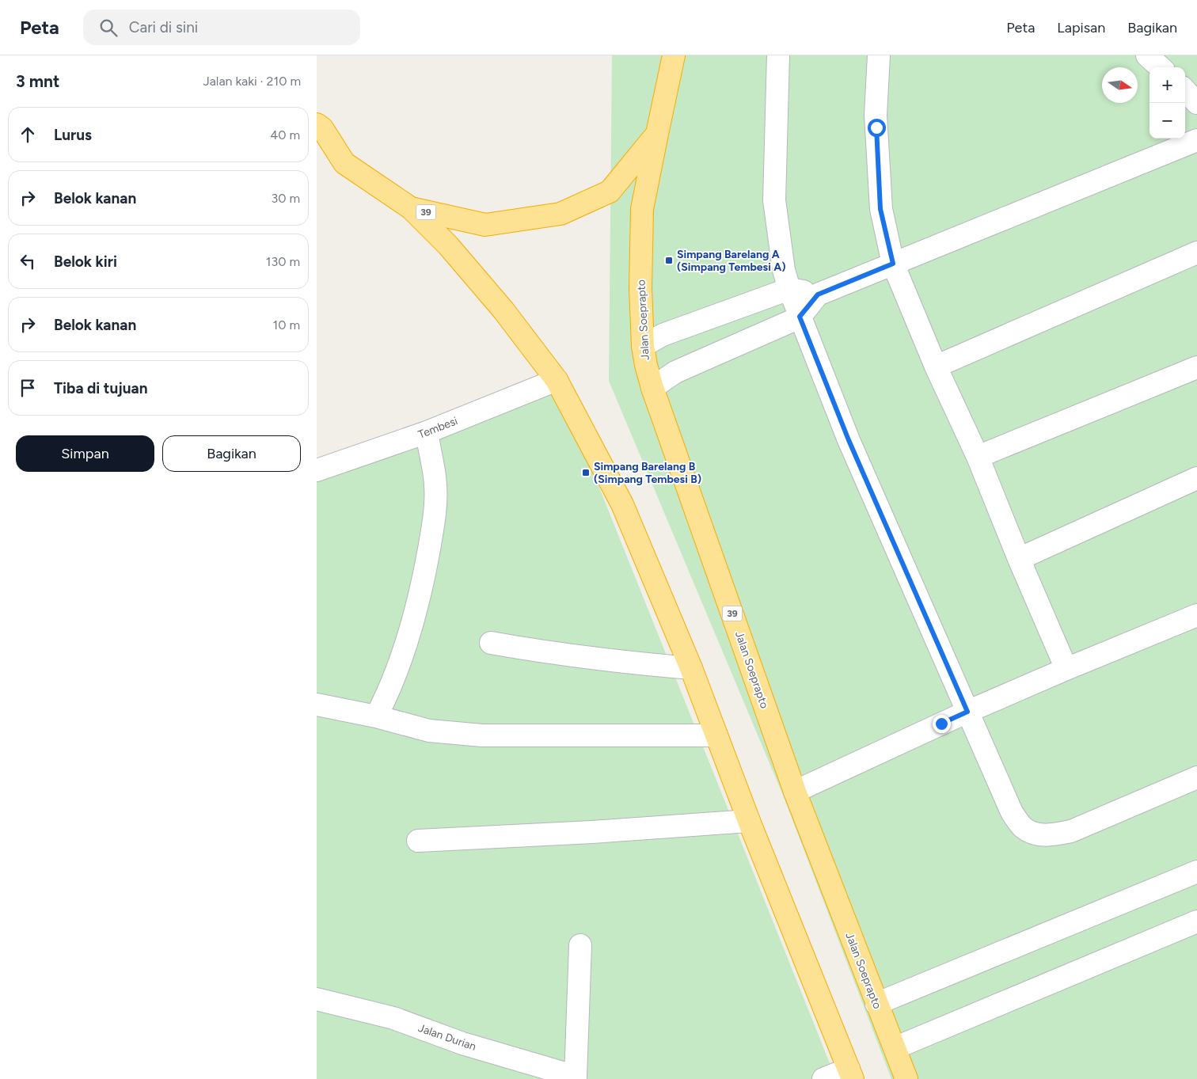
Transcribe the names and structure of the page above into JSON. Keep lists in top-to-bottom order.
{
  "streets": {
    "highway": ["39", "Jalan Soeprapto"],
    "street": ["Tembesi", "Jalan Durian"]
  },
  "crossings": [
    ["39", "Jalan Soeprapto"],
    ["39", "Tembesi"]
  ],
  "places": {
    "transit": ["Simpang Barelang A (Simpang Tembesi A)", "Simpang Barelang B (Simpang Tembesi B)"]
  },
  "north": "right",
  "page": {
    "header": "Peta",
    "search": "Cari di sini",
    "nav": ["Peta", "Lapisan", "Bagikan"],
    "heading": ["3 mnt", "Jalan kaki · 210 m"],
    "map_buttons": ["+", "−"],
    "list": [
      ["Lurus", "40 m"],
      ["Belok kanan", "30 m"],
      ["Belok kiri", "130 m"],
      ["Belok kanan", "10 m"],
      "Tiba di tujuan"
    ],
    "buttons": ["Simpan", "Bagikan"]
  }
}
